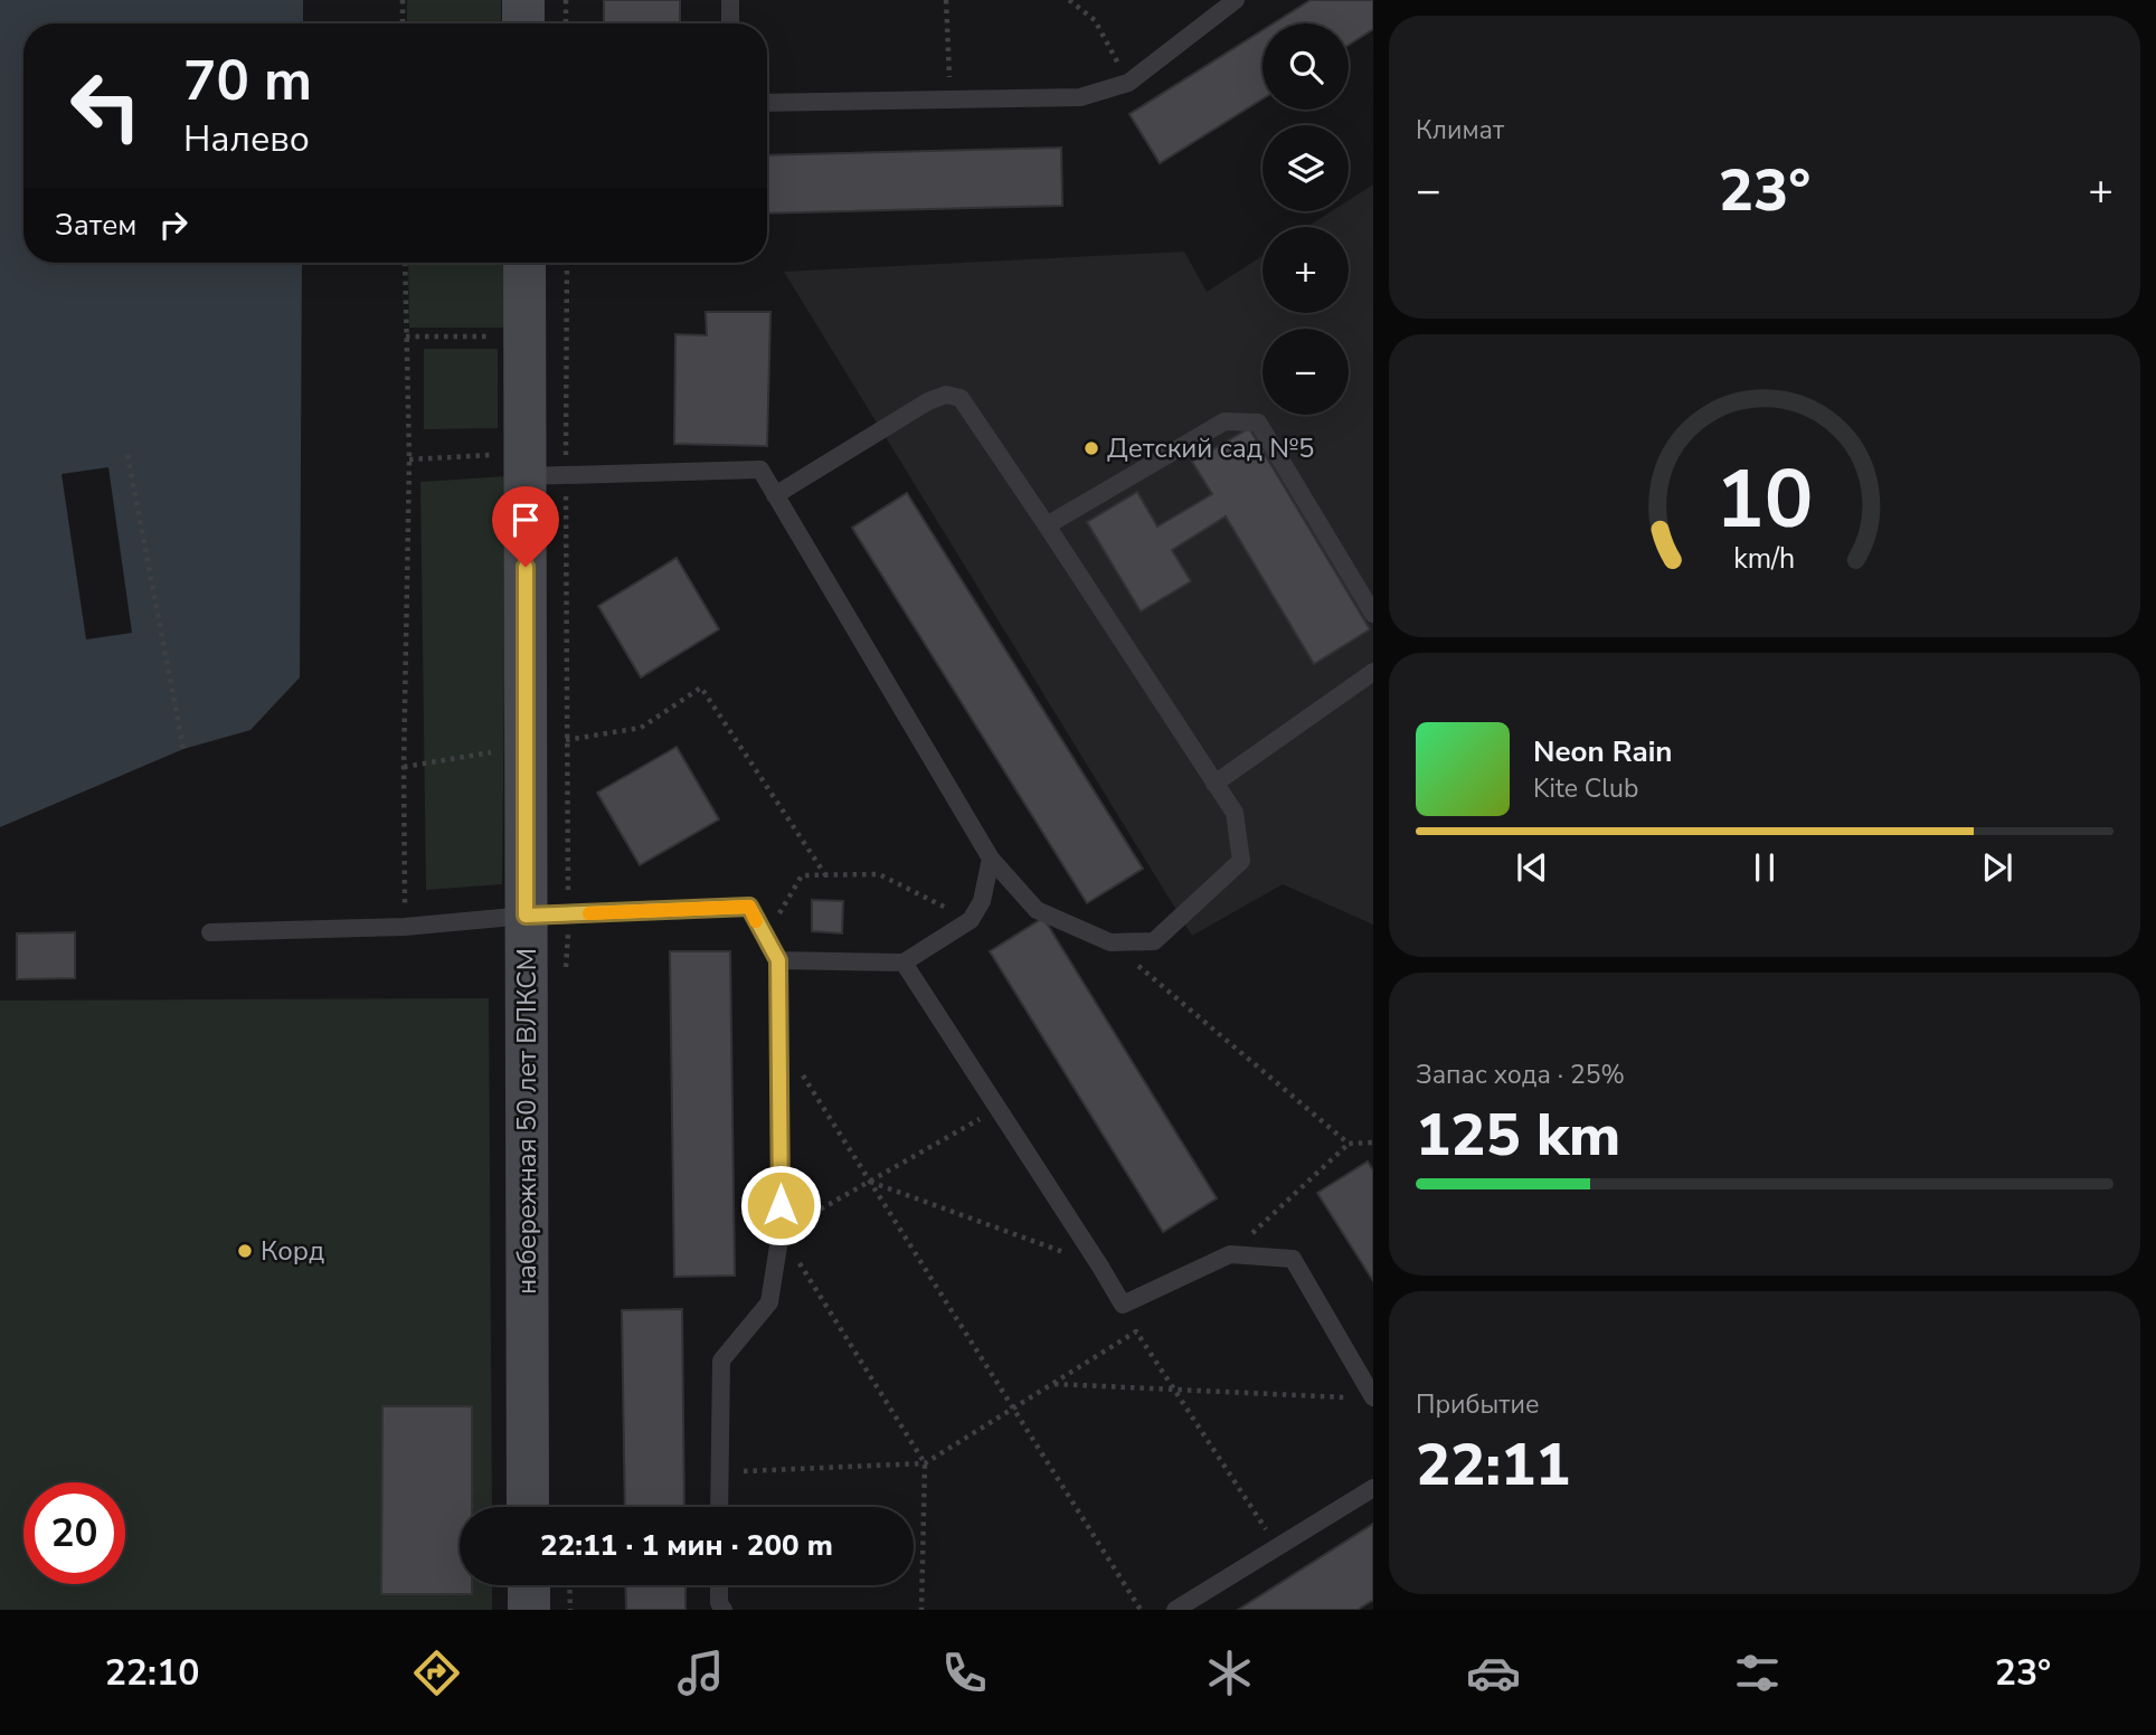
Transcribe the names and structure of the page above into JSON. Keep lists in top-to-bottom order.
{
  "streets": {
    "street": ["набережная 50 лет ВЛКСМ"]
  },
  "places": ["Детский сад №5", "Корд"],
  "page": {
    "tile": [
      "Климат",
      ["Запас хода · 25%", "125 km"],
      ["Прибытие", "22:11"]
    ],
    "map_buttons": ["+", "−"],
    "turn": ["70 m", "Налево"],
    "heat": ["−", "23°", "+"],
    "then": "Затем",
    "song": ["Neon Rain", "Kite Club"],
    "limit": "20",
    "trip": "22:11 · 1 мин · 200 m",
    "tabs": ["22:10", "23°"],
    "gauge": ["10", "km/h"]
  }
}
